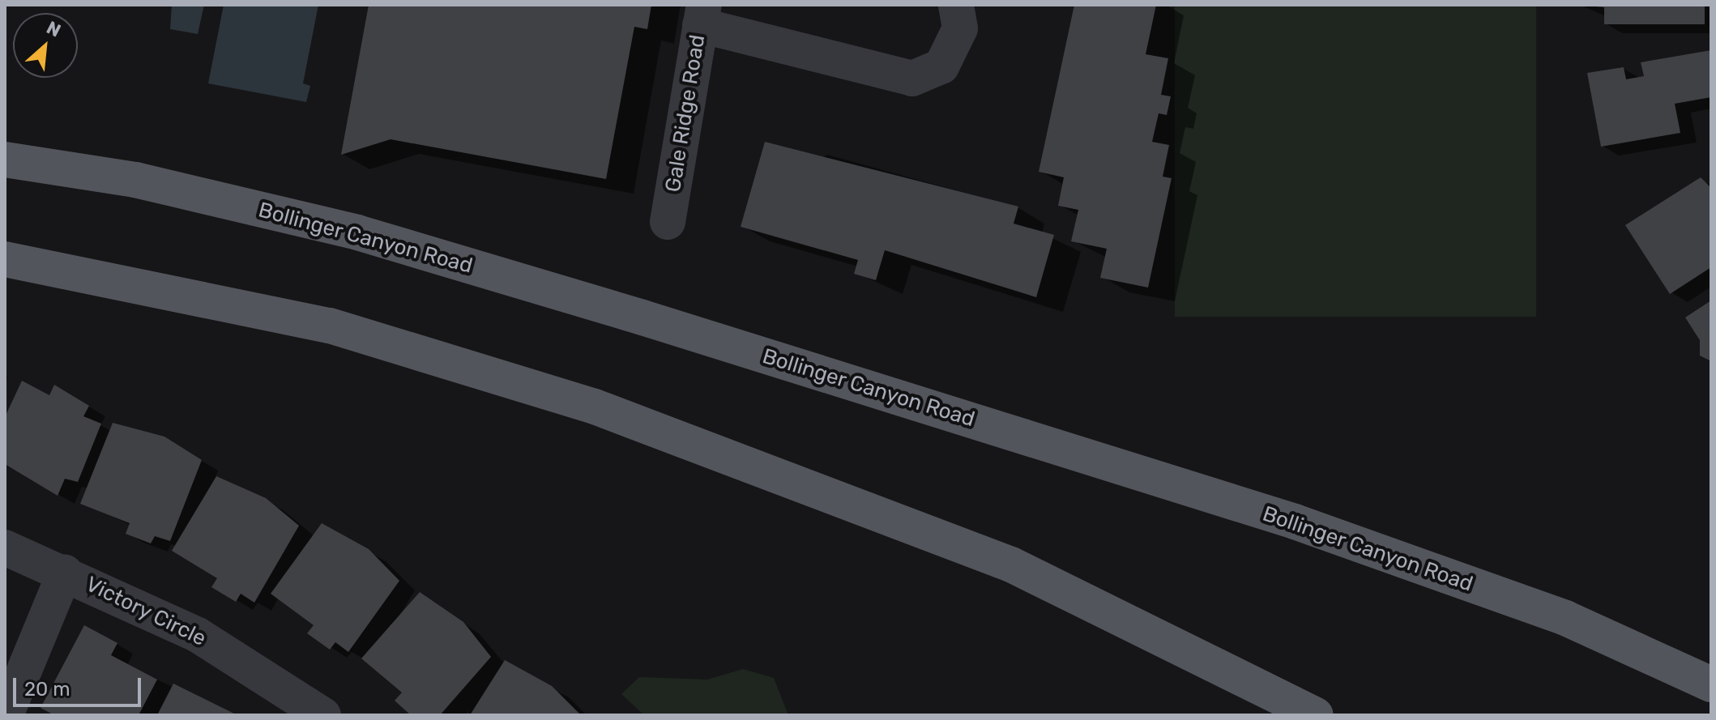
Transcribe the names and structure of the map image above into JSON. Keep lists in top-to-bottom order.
{
  "streets": {
    "main road": ["Bollinger Canyon Road"],
    "street": ["Gale Ridge Road", "Victory Circle"]
  },
  "scale_bar": "20 m",
  "north": "top right"
}
